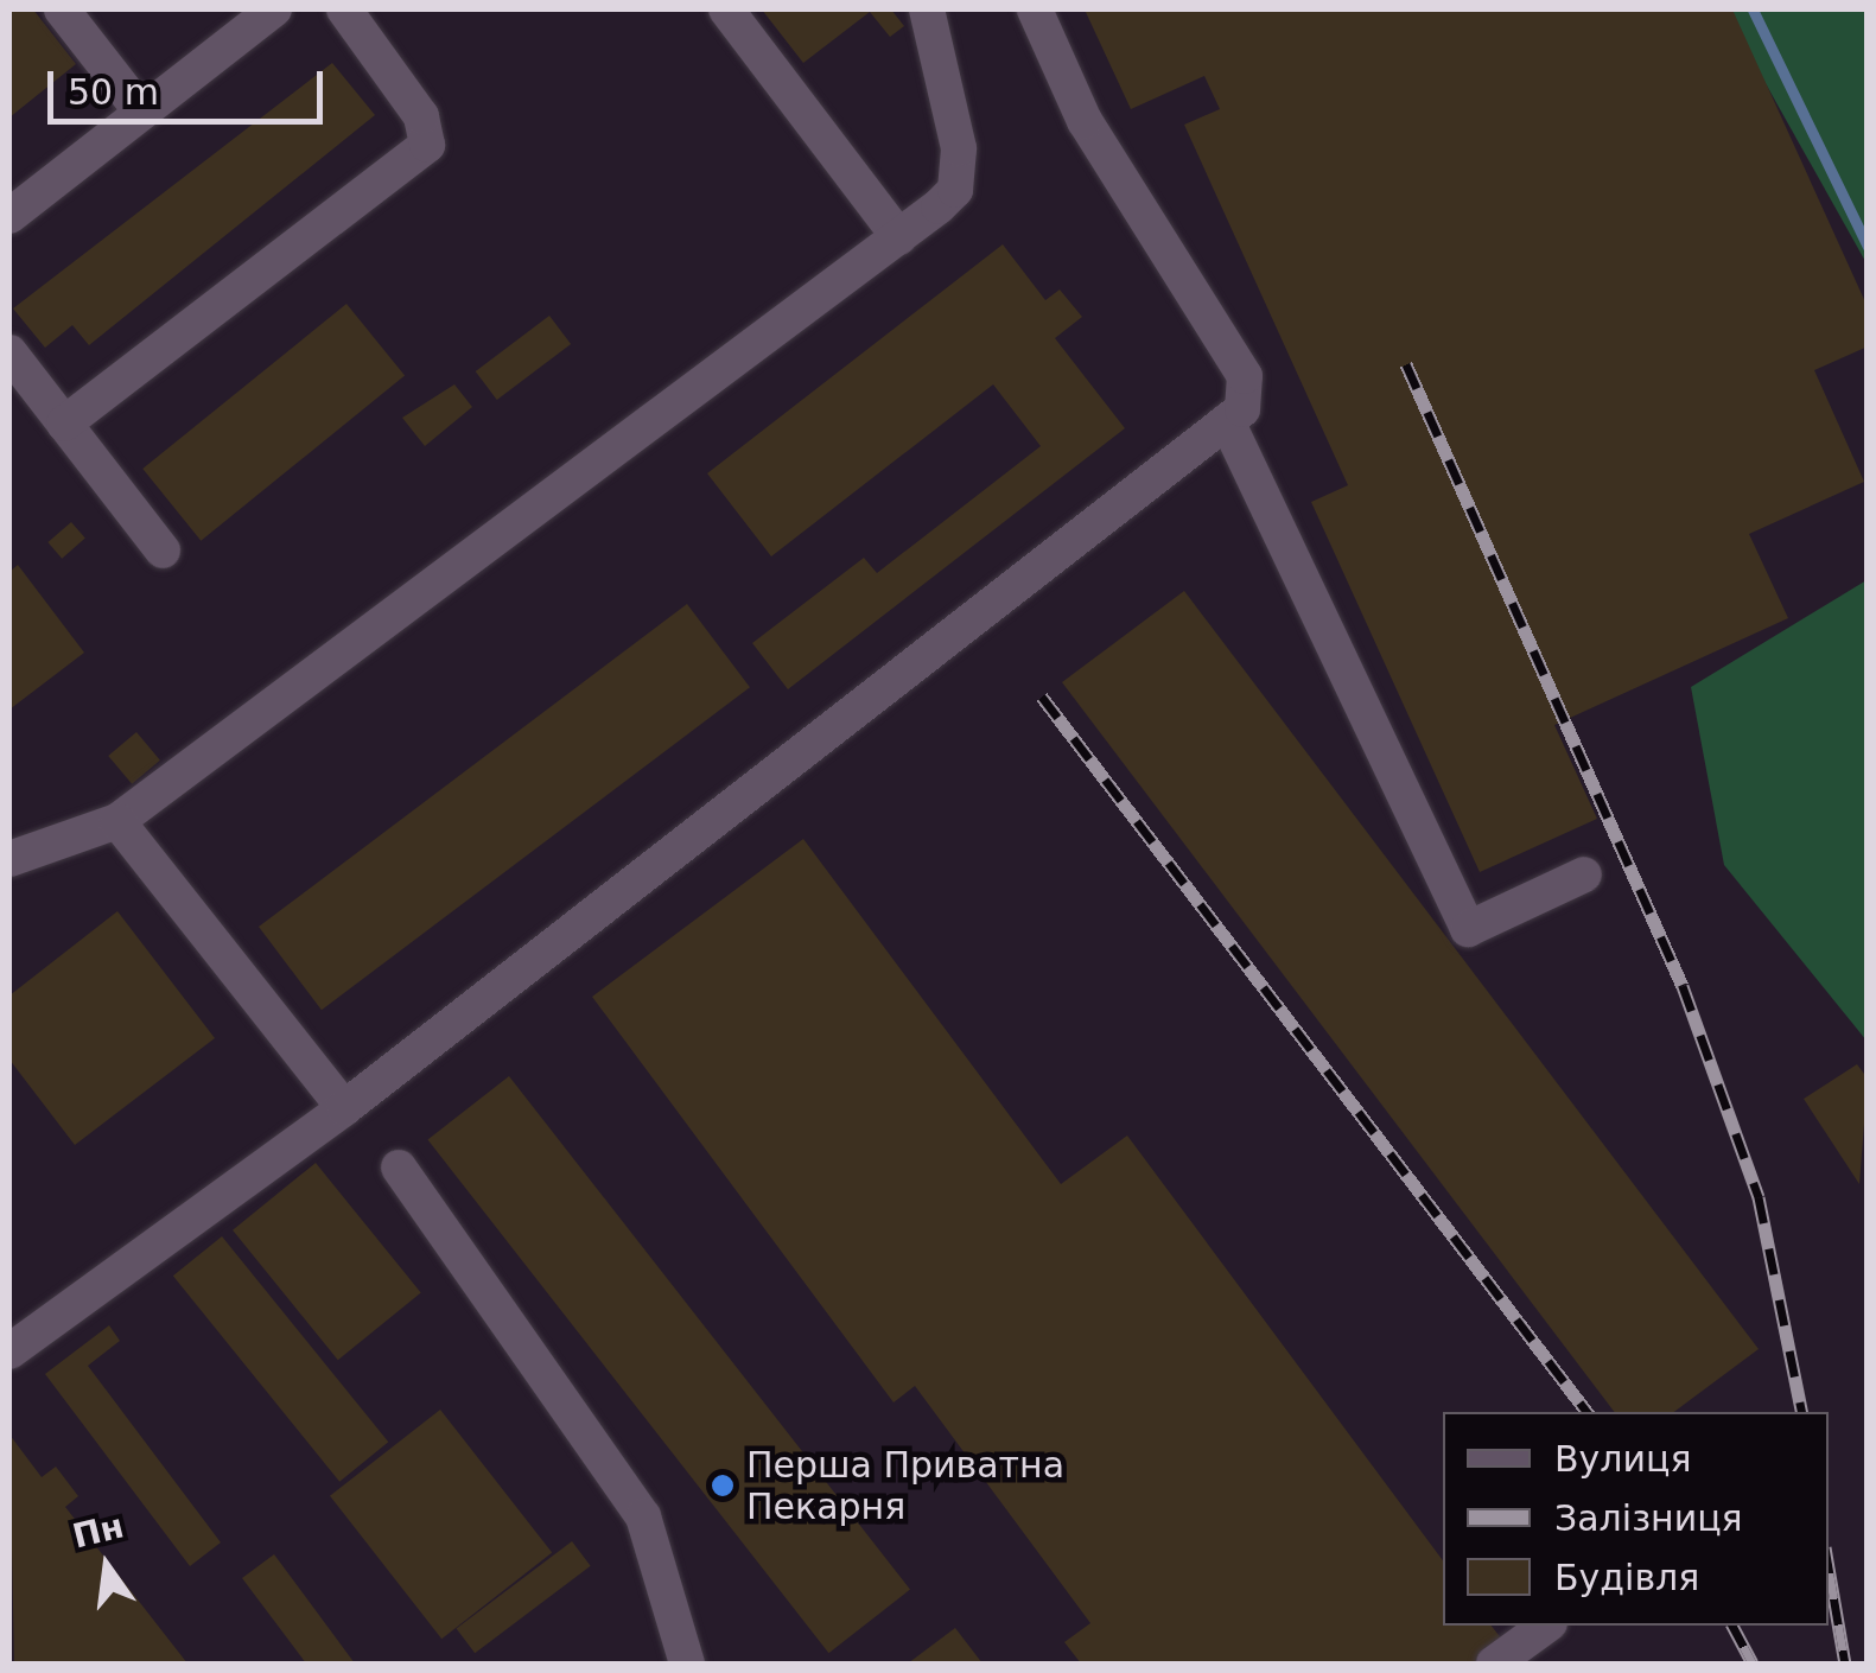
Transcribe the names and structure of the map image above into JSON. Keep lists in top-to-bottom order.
{
  "places": ["Перша Приватна Пекарня"],
  "legend": ["Вулиця", "Залізниця", "Будівля"],
  "scale_bar": "50 m",
  "north": "top"
}
